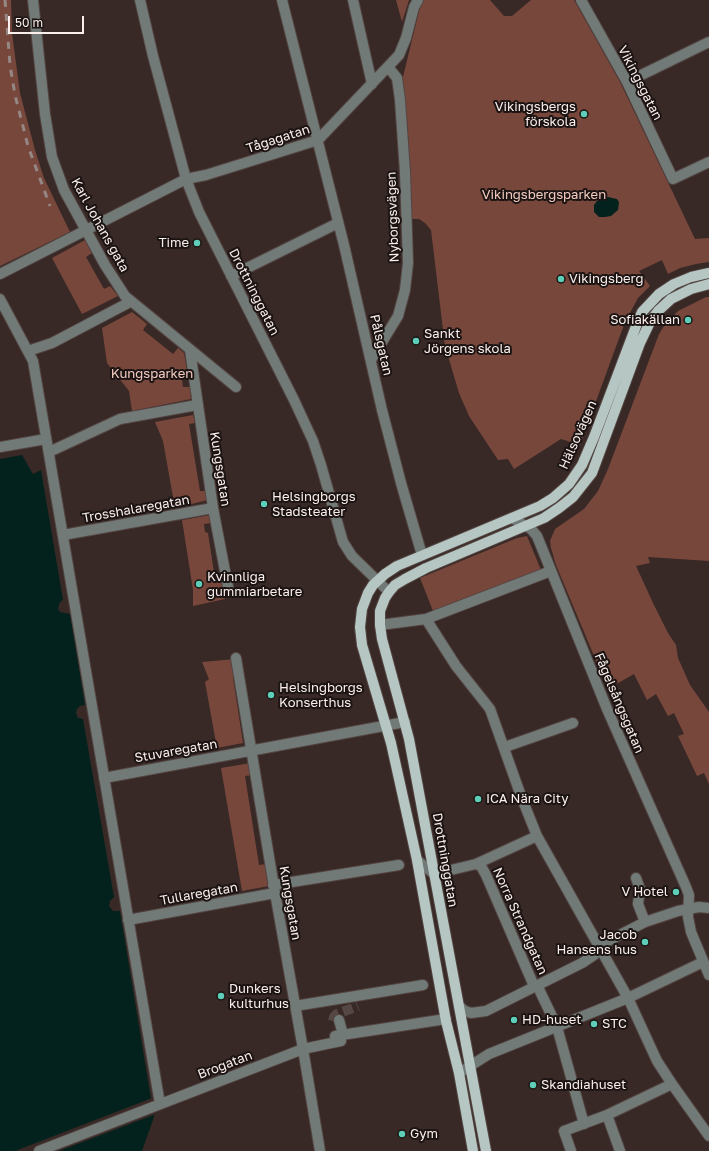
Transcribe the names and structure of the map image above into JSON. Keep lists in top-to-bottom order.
{
  "streets": {
    "main road": ["Drottninggatan", "Hälsovägen"],
    "street": [
      "Vikingsgatan",
      "Tågagatan",
      "Nyborgsvägen",
      "Karl Johans gata",
      "Pålsgatan",
      "Kungsgatan",
      "Trosshalaregatan",
      "Fågelsångsgatan",
      "Stuvaregatan",
      "Tullaregatan",
      "Norra Strandgatan",
      "Brogatan"
    ]
  },
  "crossings": [
    ["Tågagatan", "Nyborgsvägen"],
    ["Tågagatan", "Karl Johans gata"],
    ["Tågagatan", "Drottninggatan"],
    ["Tågagatan", "Pålsgatan"],
    ["Nyborgsvägen", "Pålsgatan"],
    ["Karl Johans gata", "Kungsgatan"],
    ["Drottninggatan", "Hälsovägen"],
    ["Drottninggatan", "Stuvaregatan"],
    ["Drottninggatan", "Norra Strandgatan"],
    ["Pålsgatan", "Hälsovägen"],
    ["Hälsovägen", "Fågelsångsgatan"],
    ["Kungsgatan", "Trosshalaregatan"],
    ["Kungsgatan", "Stuvaregatan"],
    ["Kungsgatan", "Tullaregatan"],
    ["Kungsgatan", "Brogatan"]
  ],
  "parks": ["Vikingsbergsparken", "Kungsparken"],
  "places": [
    "Vikingsbergs förskola",
    "Time",
    "Vikingsberg",
    "Sofiakällan",
    "Sankt Jörgens skola",
    "Helsingborgs Stadsteater",
    "Kvinnliga gummiarbetare",
    "Helsingborgs Konserthus",
    "ICA Nära City",
    "V Hotel",
    "Jacob Hansens hus",
    "Dunkers kulturhus",
    "HD-huset",
    "STC",
    "Skandiahuset",
    "Gym"
  ],
  "scale_bar": "50 m"
}
